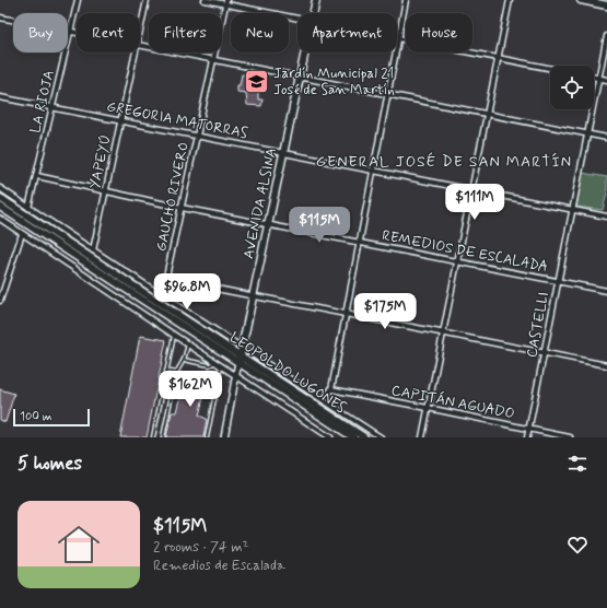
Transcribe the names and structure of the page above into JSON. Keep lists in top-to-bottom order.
{
  "streets": {
    "main road": ["AVENIDA ALSINA", "LEOPOLDO LUGONES"],
    "street": [
      "LA RIOJA",
      "GREGORIA MATORRAS",
      "YAPEYÚ",
      "GAUCHO RIVERO",
      "REMEDIOS DE ESCALADA",
      "CASTELLI",
      "CAPITÁN AGUADO"
    ]
  },
  "crossings": [
    ["LA RIOJA", "GREGORIA MATORRAS"],
    ["LA RIOJA", "REMEDIOS DE ESCALADA"],
    ["GREGORIA MATORRAS", "YAPEYÚ"],
    ["GREGORIA MATORRAS", "GAUCHO RIVERO"],
    ["GREGORIA MATORRAS", "AVENIDA ALSINA"],
    ["GREGORIA MATORRAS", "CASTELLI"],
    ["YAPEYÚ", "REMEDIOS DE ESCALADA"],
    ["GAUCHO RIVERO", "REMEDIOS DE ESCALADA"],
    ["AVENIDA ALSINA", "REMEDIOS DE ESCALADA"],
    ["AVENIDA ALSINA", "LEOPOLDO LUGONES"],
    ["REMEDIOS DE ESCALADA", "CASTELLI"],
    ["CASTELLI", "CAPITÁN AGUADO"]
  ],
  "districts": ["GENERAL JOSÉ DE SAN MARTÍN"],
  "places": {
    "school or university": ["Jardín Municipal 21 José de San Martín"]
  },
  "scale_bar": "100 m",
  "page": {
    "chip": [
      "Buy",
      "Rent",
      "Filters",
      "New",
      "Apartment",
      "House"
    ],
    "price": [
      "$111M",
      "$115M",
      "$96.8M",
      "$175M",
      "$162M"
    ],
    "scale": "100 m",
    "heading": "5 homes",
    "list": [
      {
        "name": "$115M",
        "note": "2 rooms · 74 m² · Remedios de Escalada"
      }
    ]
  }
}
